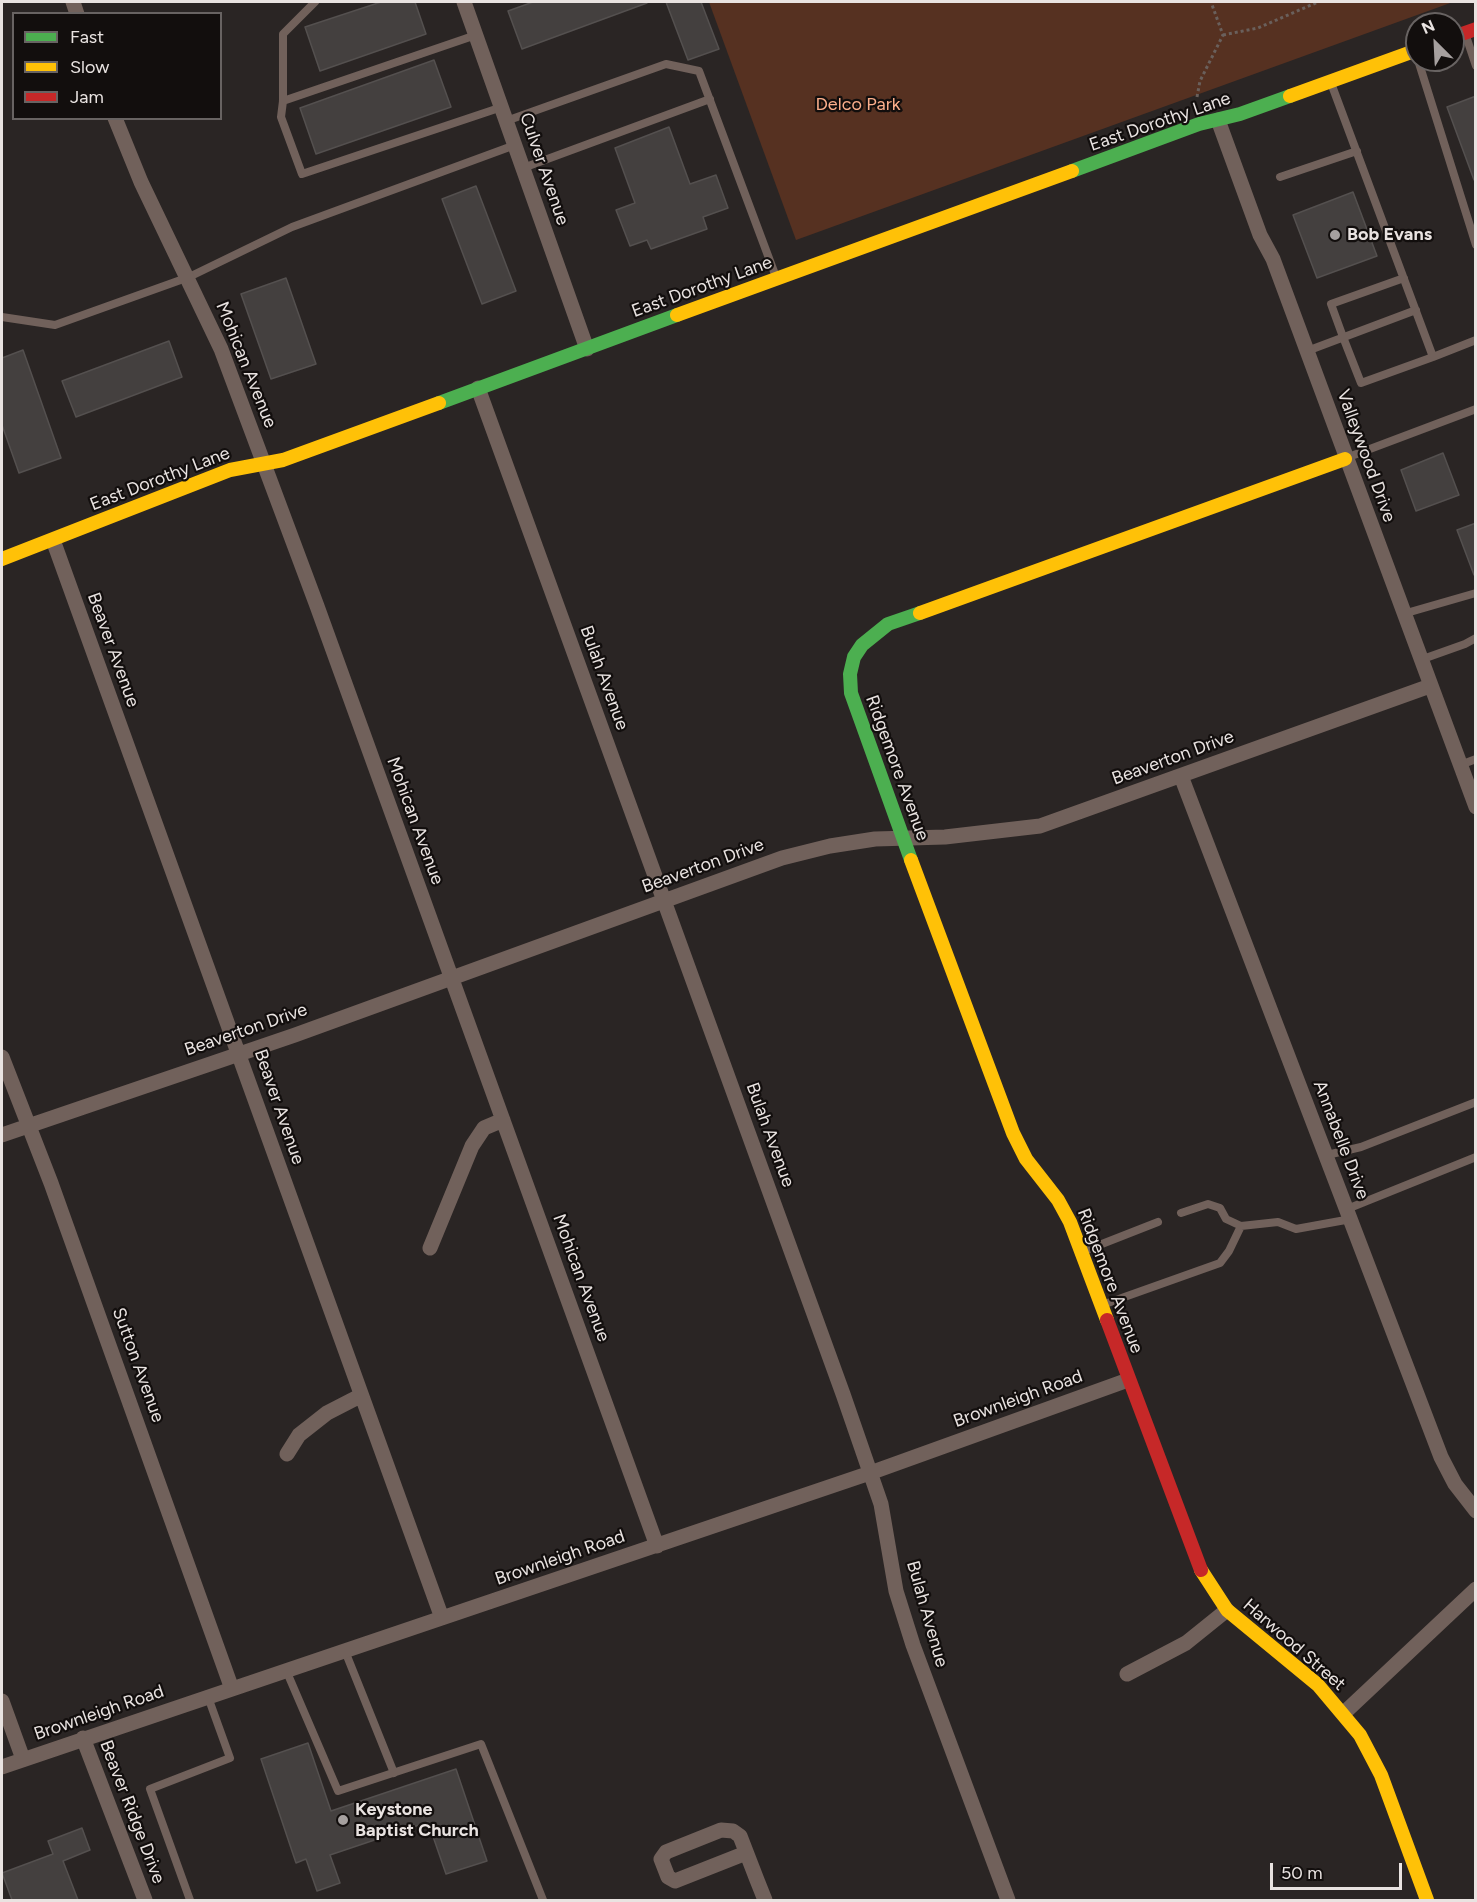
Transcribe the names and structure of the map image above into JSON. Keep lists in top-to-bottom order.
{
  "streets": {
    "street": [
      "East Dorothy Lane",
      "Culver Avenue",
      "Mohican Avenue",
      "Valleywood Drive",
      "Beaver Avenue",
      "Bulah Avenue",
      "Beaverton Drive",
      "Ridgemore Avenue",
      "Annabelle Drive",
      "Sutton Avenue",
      "Brownleigh Road",
      "Harwood Street",
      "Beaver Ridge Drive"
    ]
  },
  "crossings": [
    ["East Dorothy Lane", "Culver Avenue"],
    ["East Dorothy Lane", "Mohican Avenue"],
    ["East Dorothy Lane", "Valleywood Drive"],
    ["East Dorothy Lane", "Beaver Avenue"],
    ["East Dorothy Lane", "Bulah Avenue"],
    ["Mohican Avenue", "Beaverton Drive"],
    ["Mohican Avenue", "Brownleigh Road"],
    ["Valleywood Drive", "Beaverton Drive"],
    ["Valleywood Drive", "Ridgemore Avenue"],
    ["Beaver Avenue", "Beaverton Drive"],
    ["Beaver Avenue", "Brownleigh Road"],
    ["Bulah Avenue", "Beaverton Drive"],
    ["Bulah Avenue", "Brownleigh Road"],
    ["Beaverton Drive", "Ridgemore Avenue"],
    ["Beaverton Drive", "Annabelle Drive"],
    ["Beaverton Drive", "Sutton Avenue"],
    ["Ridgemore Avenue", "Brownleigh Road"],
    ["Ridgemore Avenue", "Harwood Street"],
    ["Sutton Avenue", "Brownleigh Road"],
    ["Brownleigh Road", "Harwood Street"],
    ["Brownleigh Road", "Beaver Ridge Drive"]
  ],
  "parks": ["Delco Park"],
  "places": ["Bob Evans", "Keystone Baptist Church"],
  "legend": ["Fast", "Slow", "Jam"],
  "scale_bar": "50 m",
  "north": "top left"
}
